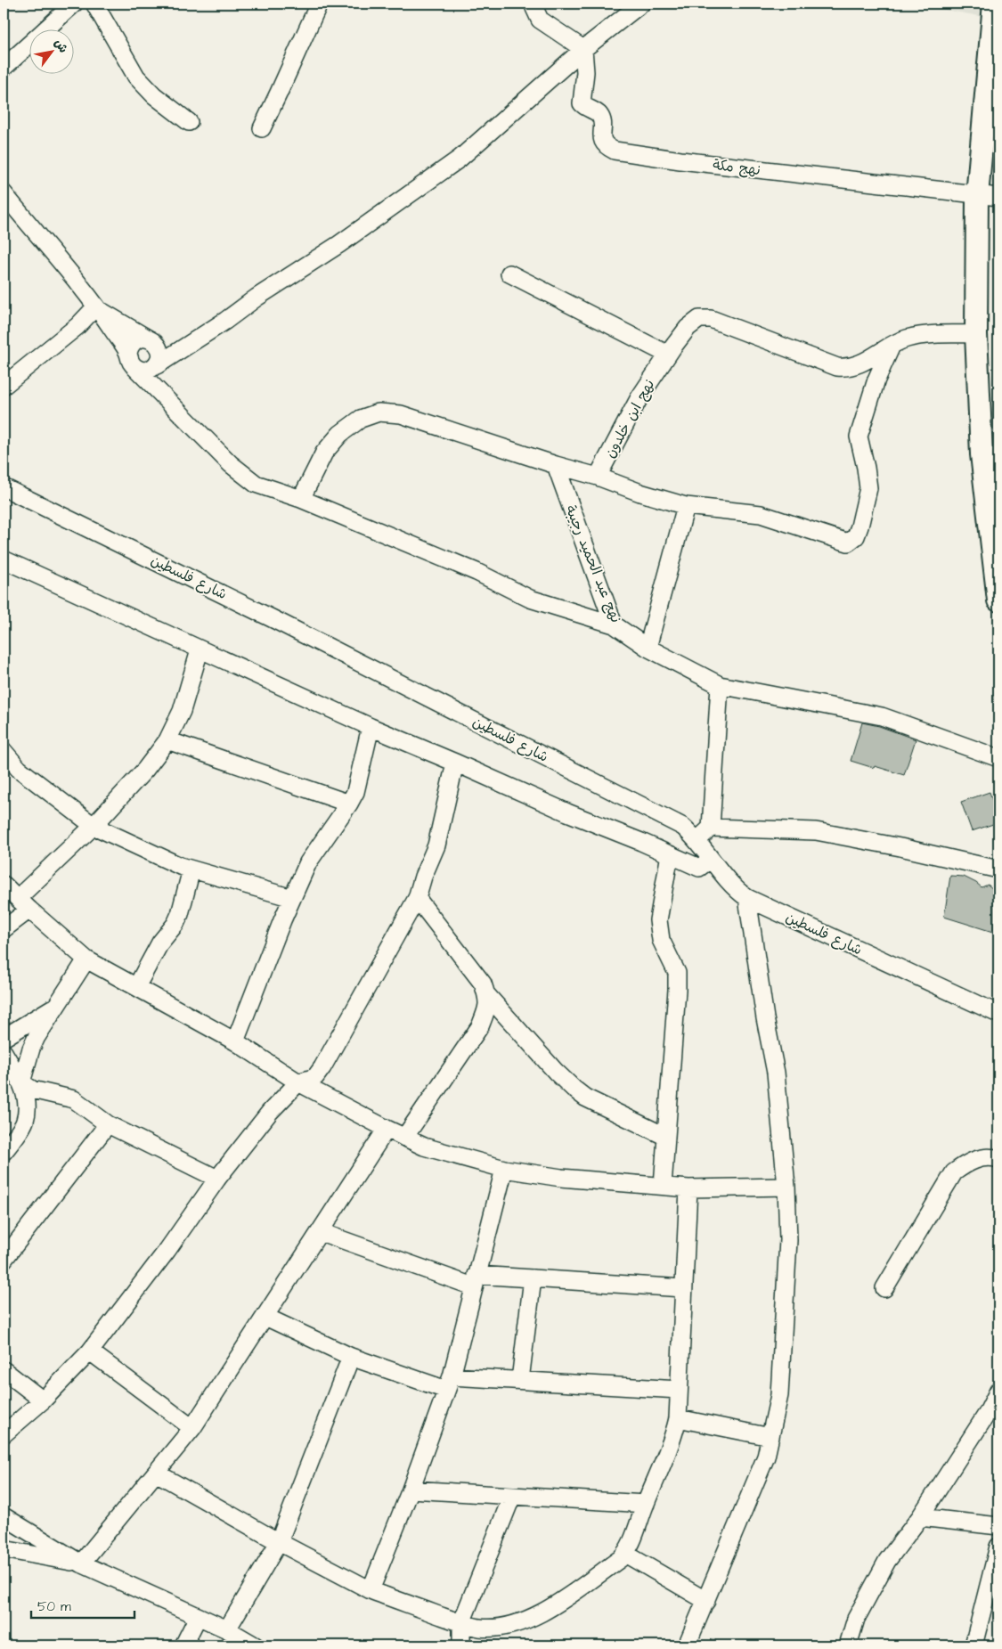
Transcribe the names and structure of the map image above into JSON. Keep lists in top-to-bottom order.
{
  "streets": {
    "street": [
      "نهج مكة",
      "نهج ابن خلدون",
      "نهج عبد الحميد رجيبة",
      "شارع فلسطين"
    ]
  },
  "scale_bar": "50 m",
  "north": "top right"
}
